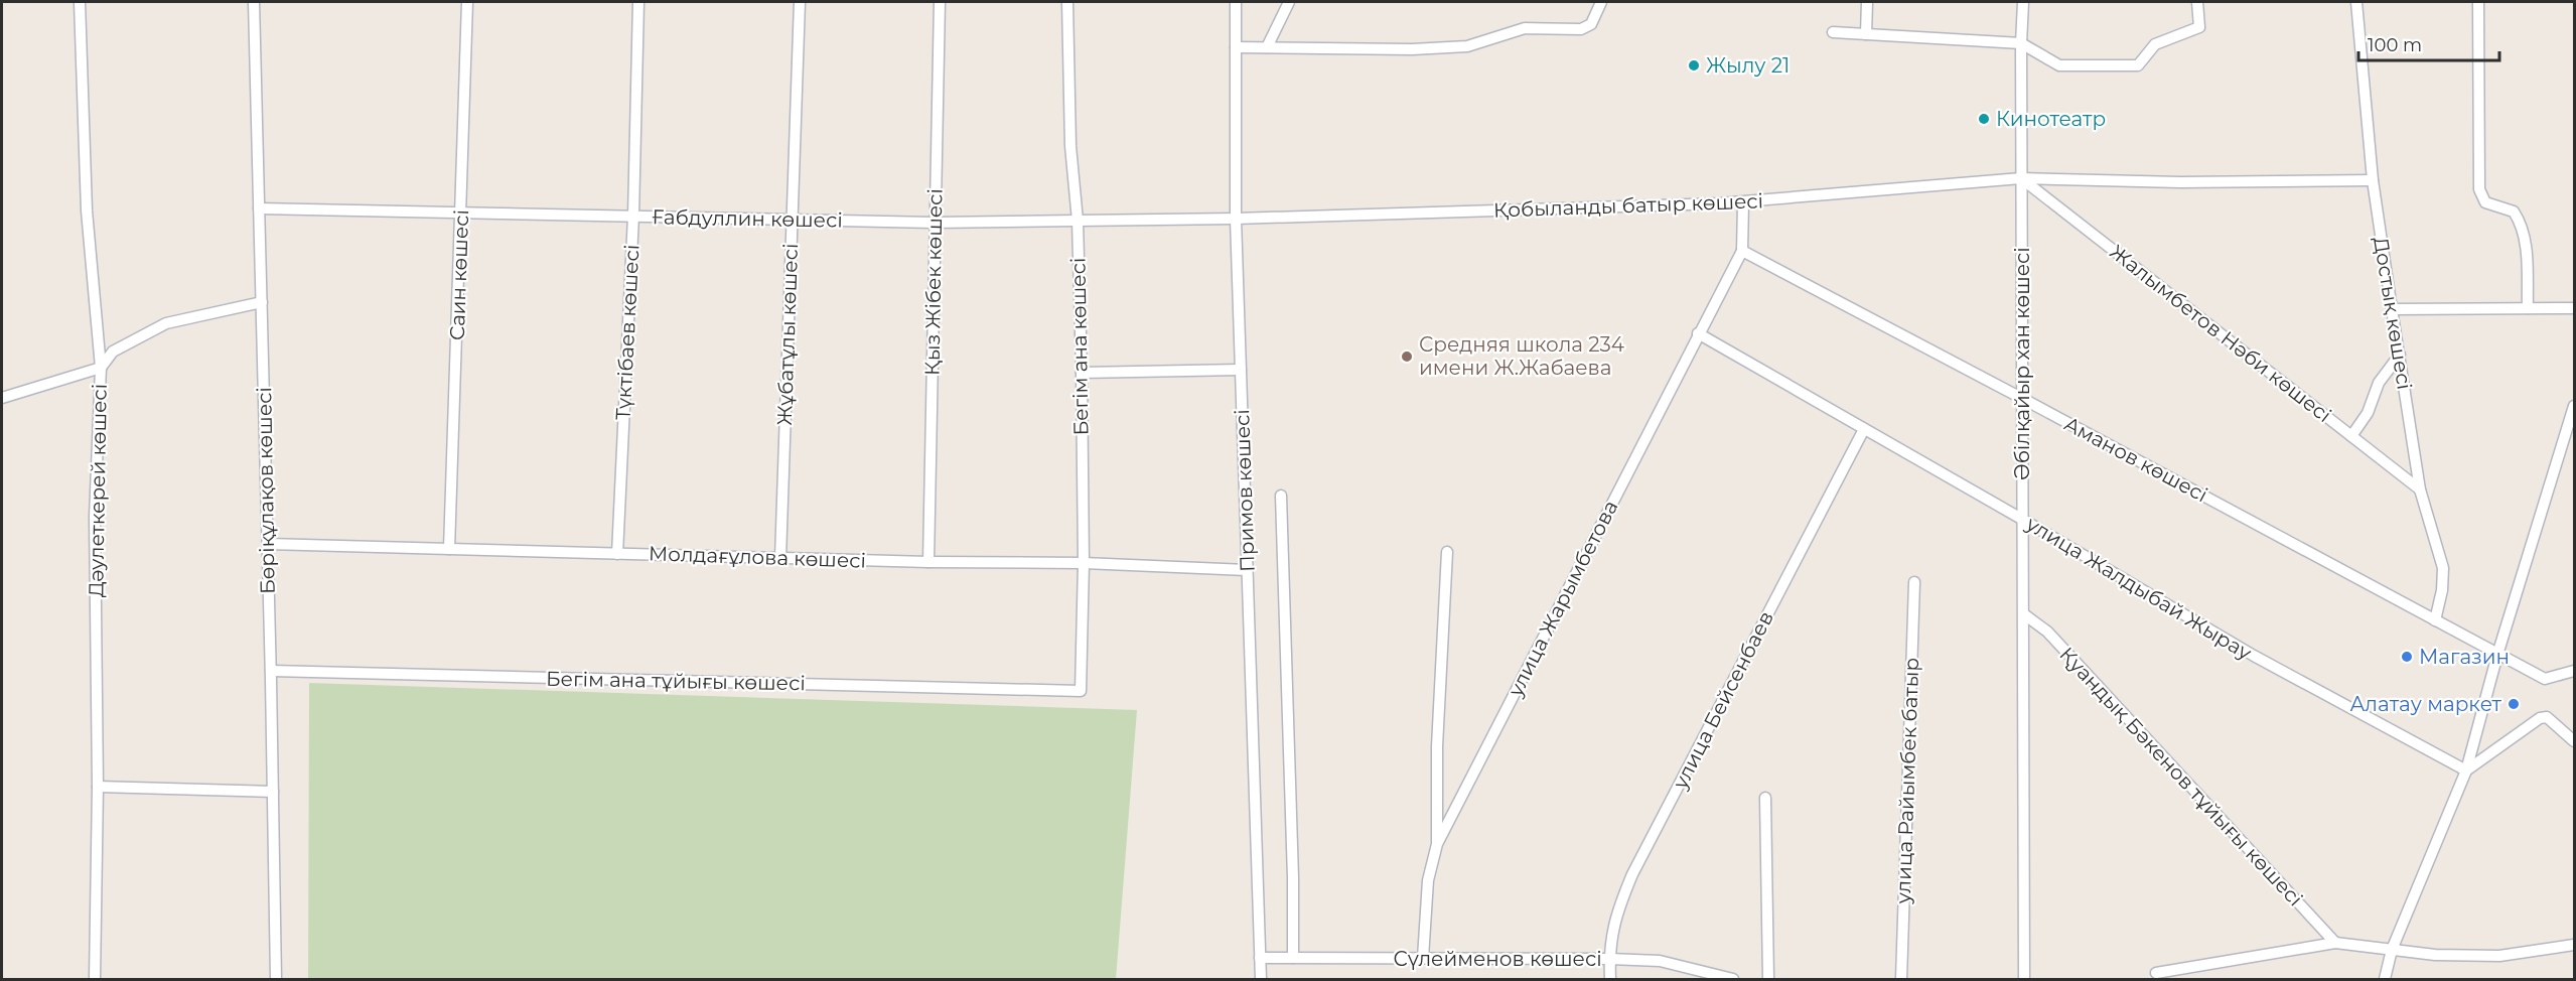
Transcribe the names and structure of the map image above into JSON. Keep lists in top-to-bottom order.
{
  "streets": {
    "street": [
      "Қобыланды батыр көшесі",
      "Ғабдуллин көшесі",
      "Саин көшесі",
      "Қыз Жібек көшесі",
      "Достық көшесі",
      "Түктібаев көшесі",
      "Жалымбетов Нәби көшесі",
      "Жұбатұлы көшесі",
      "Бегім ана көшесі",
      "Әбілқайыр хан көшесі",
      "Аманов көшесі",
      "Дәулеткерей көшесі",
      "Бөріқұлақов көшесі",
      "Примов көшесі",
      "Молдағұлова көшесі",
      "улица Жалдыбай Жырау",
      "улица Жарымбетова",
      "Бегім ана тұйығы көшесі",
      "улица Бейсенбаев",
      "Қуандық Бәкенов тұйығы көшесі",
      "улица Райымбек батыр",
      "Сүлейменов көшесі"
    ]
  },
  "crossings": [
    ["Қобыланды батыр көшесі", "Ғабдуллин көшесі"],
    ["Қобыланды батыр көшесі", "Достық көшесі"],
    ["Қобыланды батыр көшесі", "Жалымбетов Нәби көшесі"],
    ["Қобыланды батыр көшесі", "Әбілқайыр хан көшесі"],
    ["Қобыланды батыр көшесі", "Примов көшесі"],
    ["Ғабдуллин көшесі", "Саин көшесі"],
    ["Ғабдуллин көшесі", "Қыз Жібек көшесі"],
    ["Ғабдуллин көшесі", "Түктібаев көшесі"],
    ["Ғабдуллин көшесі", "Жұбатұлы көшесі"],
    ["Ғабдуллин көшесі", "Бегім ана көшесі"],
    ["Ғабдуллин көшесі", "Бөріқұлақов көшесі"],
    ["Ғабдуллин көшесі", "Примов көшесі"],
    ["Саин көшесі", "Молдағұлова көшесі"],
    ["Қыз Жібек көшесі", "Молдағұлова көшесі"],
    ["Достық көшесі", "Жалымбетов Нәби көшесі"],
    ["Достық көшесі", "Аманов көшесі"],
    ["Түктібаев көшесі", "Молдағұлова көшесі"],
    ["Жалымбетов Нәби көшесі", "Әбілқайыр хан көшесі"],
    ["Жұбатұлы көшесі", "Молдағұлова көшесі"],
    ["Бегім ана көшесі", "Молдағұлова көшесі"],
    ["Бегім ана көшесі", "Бегім ана тұйығы көшесі"],
    ["Әбілқайыр хан көшесі", "Аманов көшесі"],
    ["Әбілқайыр хан көшесі", "улица Жалдыбай Жырау"],
    ["Әбілқайыр хан көшесі", "Қуандық Бәкенов тұйығы көшесі"],
    ["Аманов көшесі", "улица Жарымбетова"],
    ["Бөріқұлақов көшесі", "Молдағұлова көшесі"],
    ["Бөріқұлақов көшесі", "Бегім ана тұйығы көшесі"],
    ["Примов көшесі", "Молдағұлова көшесі"],
    ["Примов көшесі", "Сүлейменов көшесі"],
    ["улица Жалдыбай Жырау", "улица Жарымбетова"],
    ["улица Жалдыбай Жырау", "улица Бейсенбаев"],
    ["улица Жарымбетова", "Сүлейменов көшесі"],
    ["улица Бейсенбаев", "Сүлейменов көшесі"]
  ],
  "places": [
    "Жылу 21",
    "Кинотеатр",
    "Средняя школа 234 имени Ж.Жабаева",
    "Магазин",
    "Алатау маркет"
  ],
  "scale_bar": "100 m"
}
